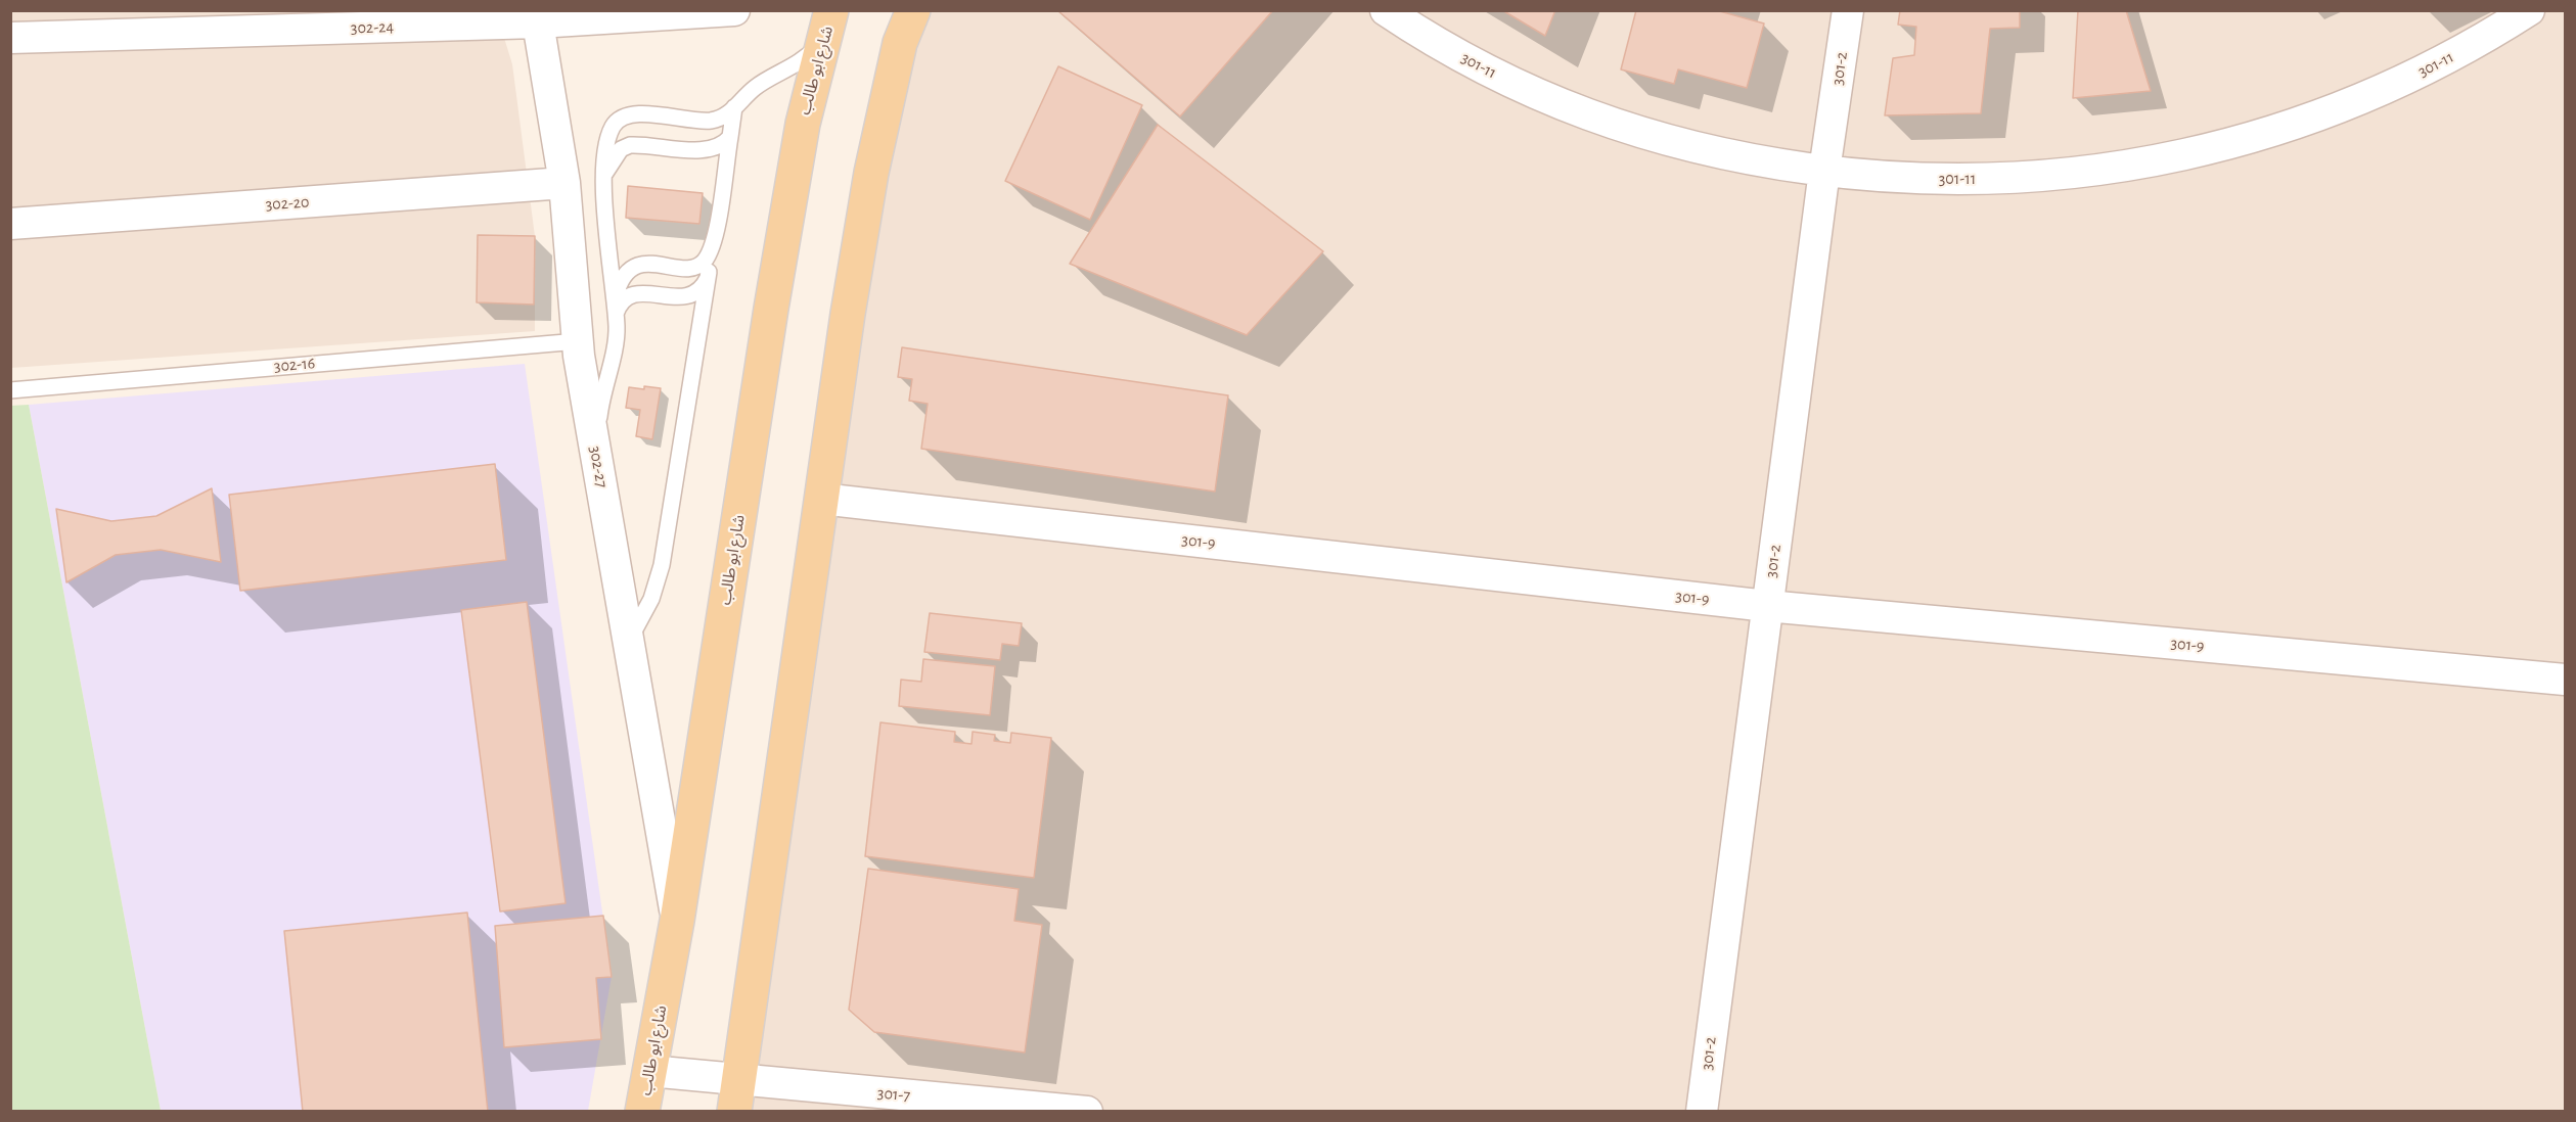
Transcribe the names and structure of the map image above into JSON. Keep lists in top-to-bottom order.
{
  "streets": {
    "main road": ["شارع ابو طالب"],
    "street": [
      "302-24",
      "301-11",
      "301-2",
      "302-20",
      "302-27",
      "301-9",
      "301-7"
    ],
    "lane": ["302-16"]
  },
  "crossings": [
    ["302-24", "302-27"],
    ["301-11", "301-2"],
    ["301-2", "301-9"],
    ["شارع ابو طالب", "302-27"],
    ["شارع ابو طالب", "301-7"],
    ["302-20", "302-27"],
    ["302-16", "302-27"]
  ]
}
